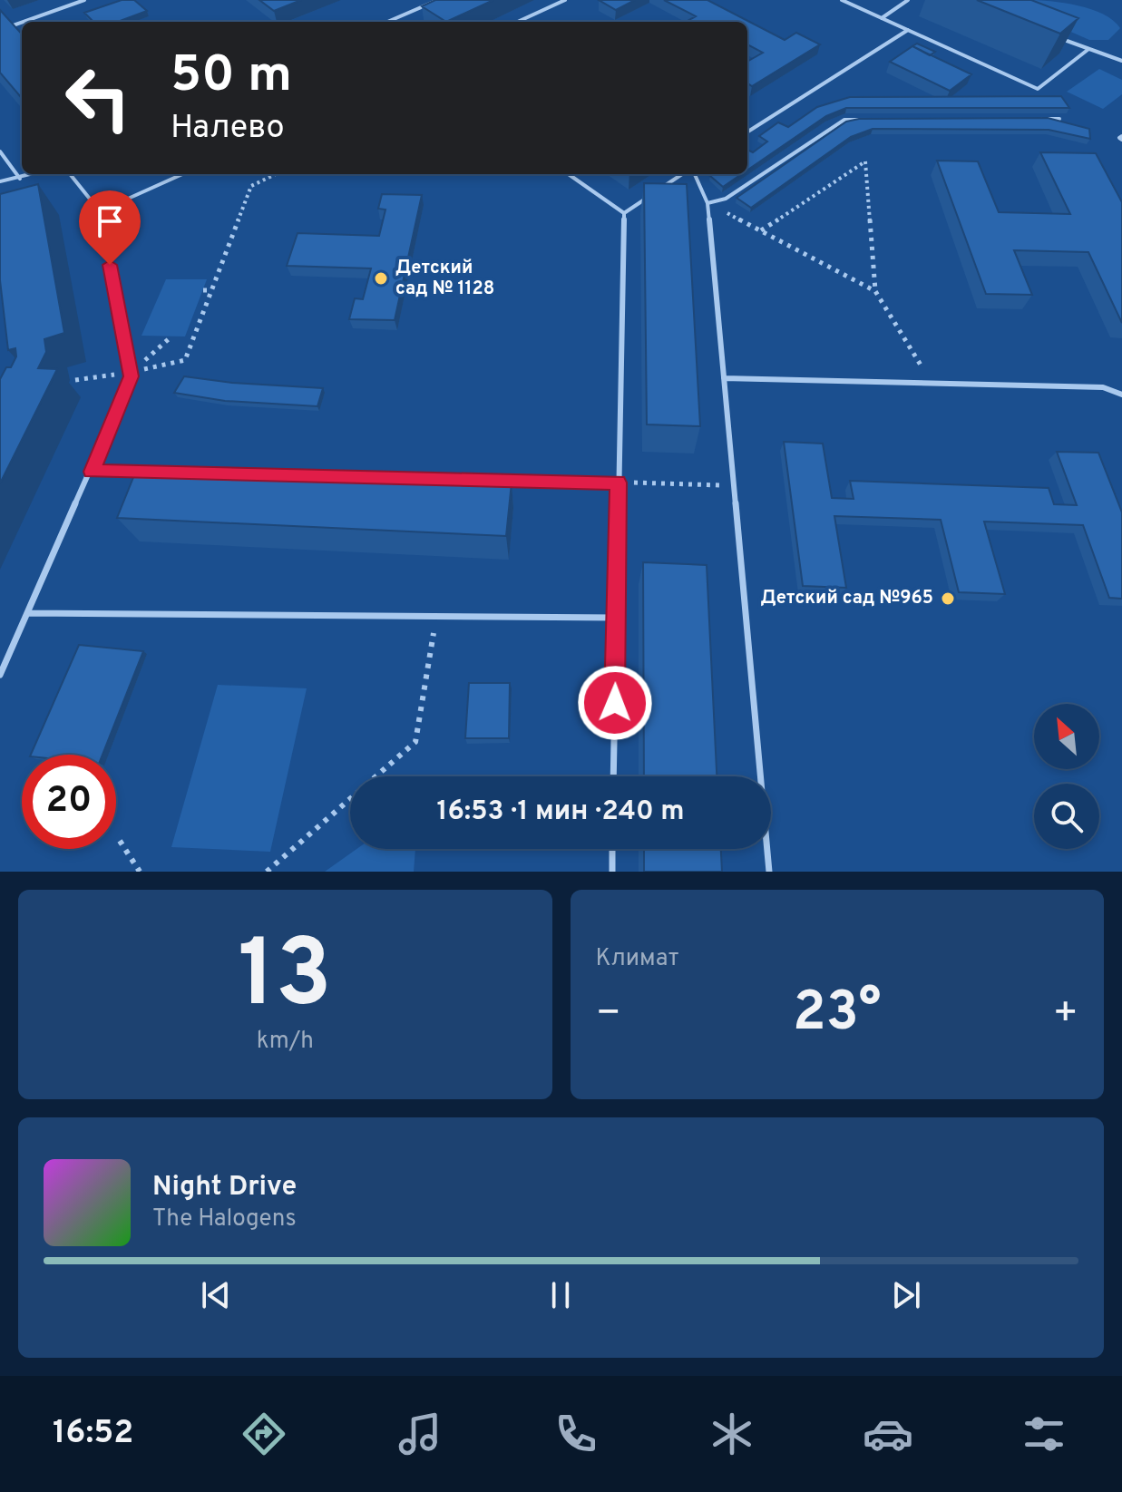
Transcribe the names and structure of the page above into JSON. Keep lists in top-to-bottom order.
{
  "places": ["Детский сад № 1128", "Детский сад №965"],
  "north": "top left",
  "page": {
    "turn": ["50 m", "Налево"],
    "limit": "20",
    "trip": "16:53 · 1 мин · 240 m",
    "tile": [
      ["13", "km/h"],
      "Климат"
    ],
    "heat": ["−", "23°", "+"],
    "song": ["Night Drive", "The Halogens"],
    "tabs": "16:52"
  }
}
